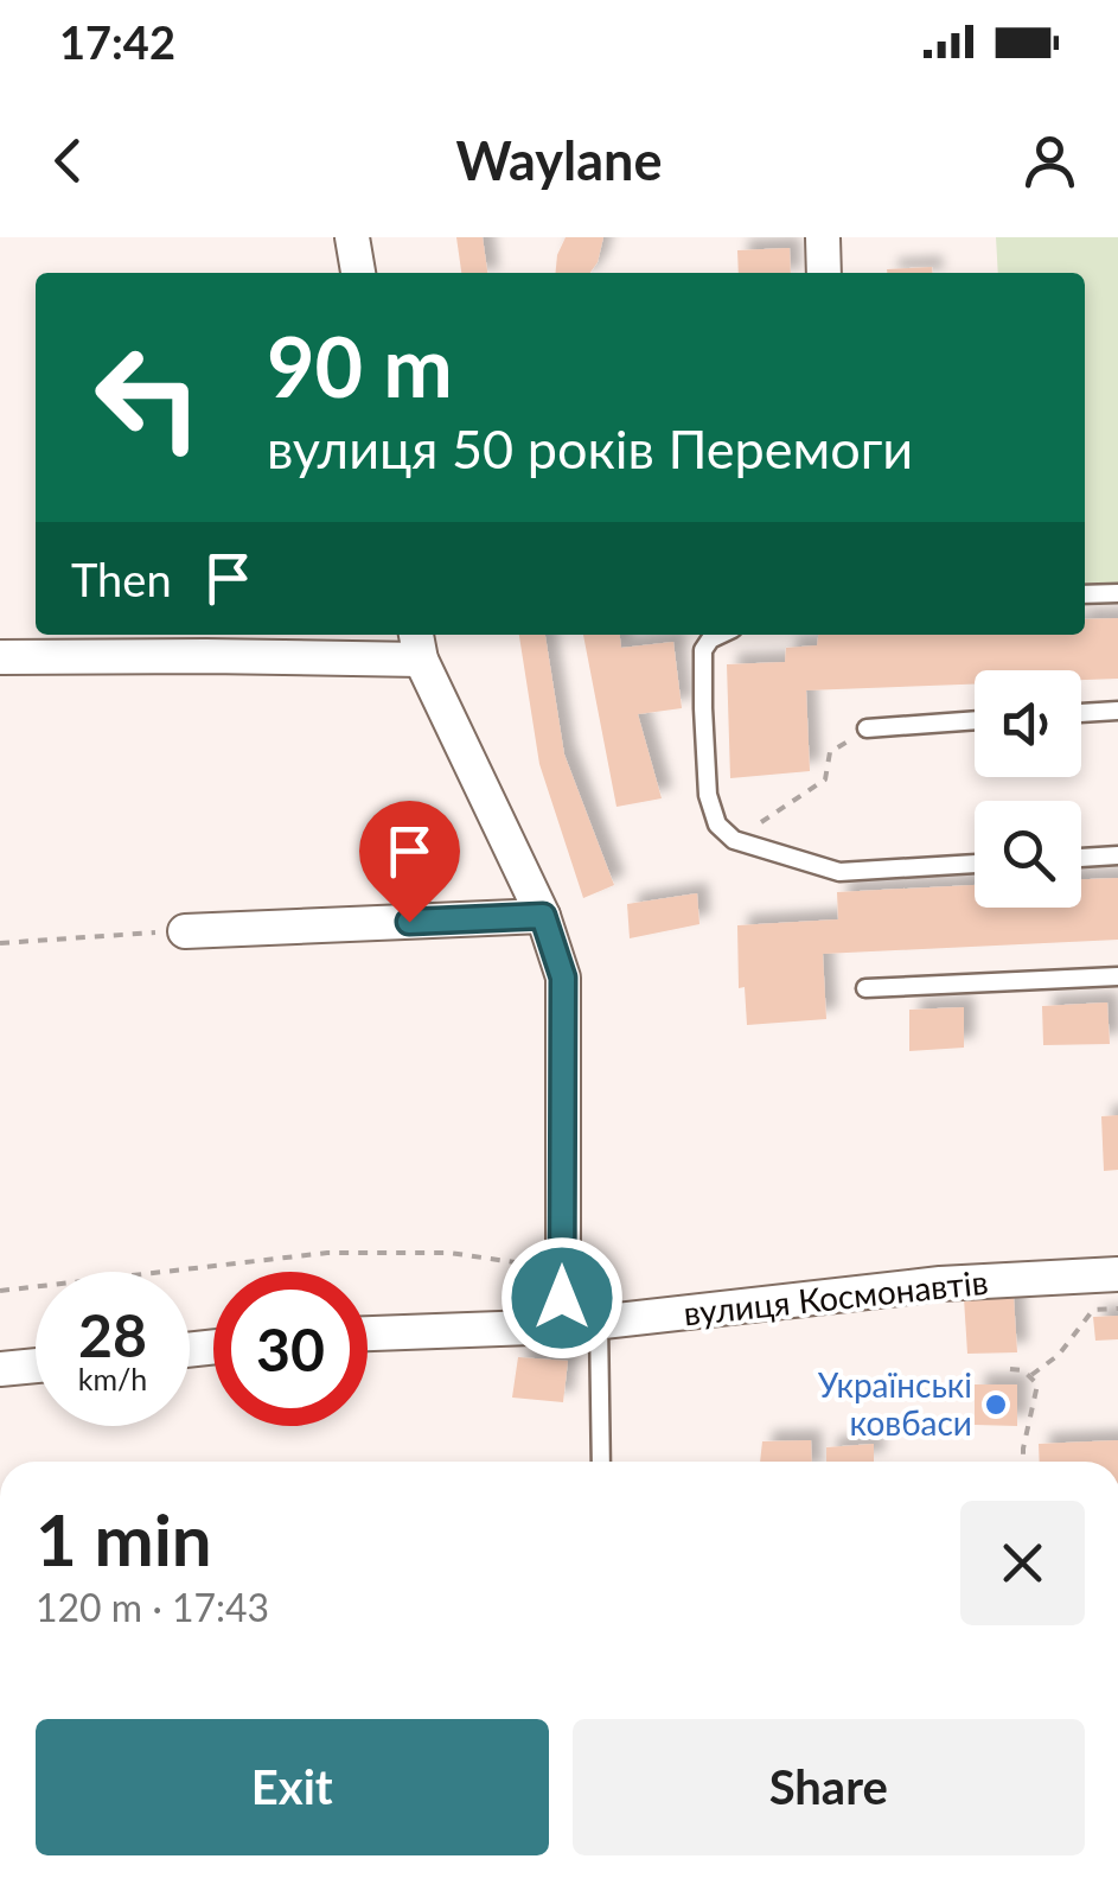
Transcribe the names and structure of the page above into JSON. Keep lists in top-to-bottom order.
{
  "streets": {
    "street": ["вулиця Космонавтів"]
  },
  "places": ["Українські ковбаси"],
  "page": {
    "status": "17:42",
    "header": "Waylane",
    "turn": ["90 m", "вулиця 50 років Перемоги"],
    "then": "Then",
    "speed": "28 km/h",
    "limit": "30",
    "heading": ["1 min", "120 m · 17:43"],
    "buttons": ["Exit", "Share"]
  }
}
